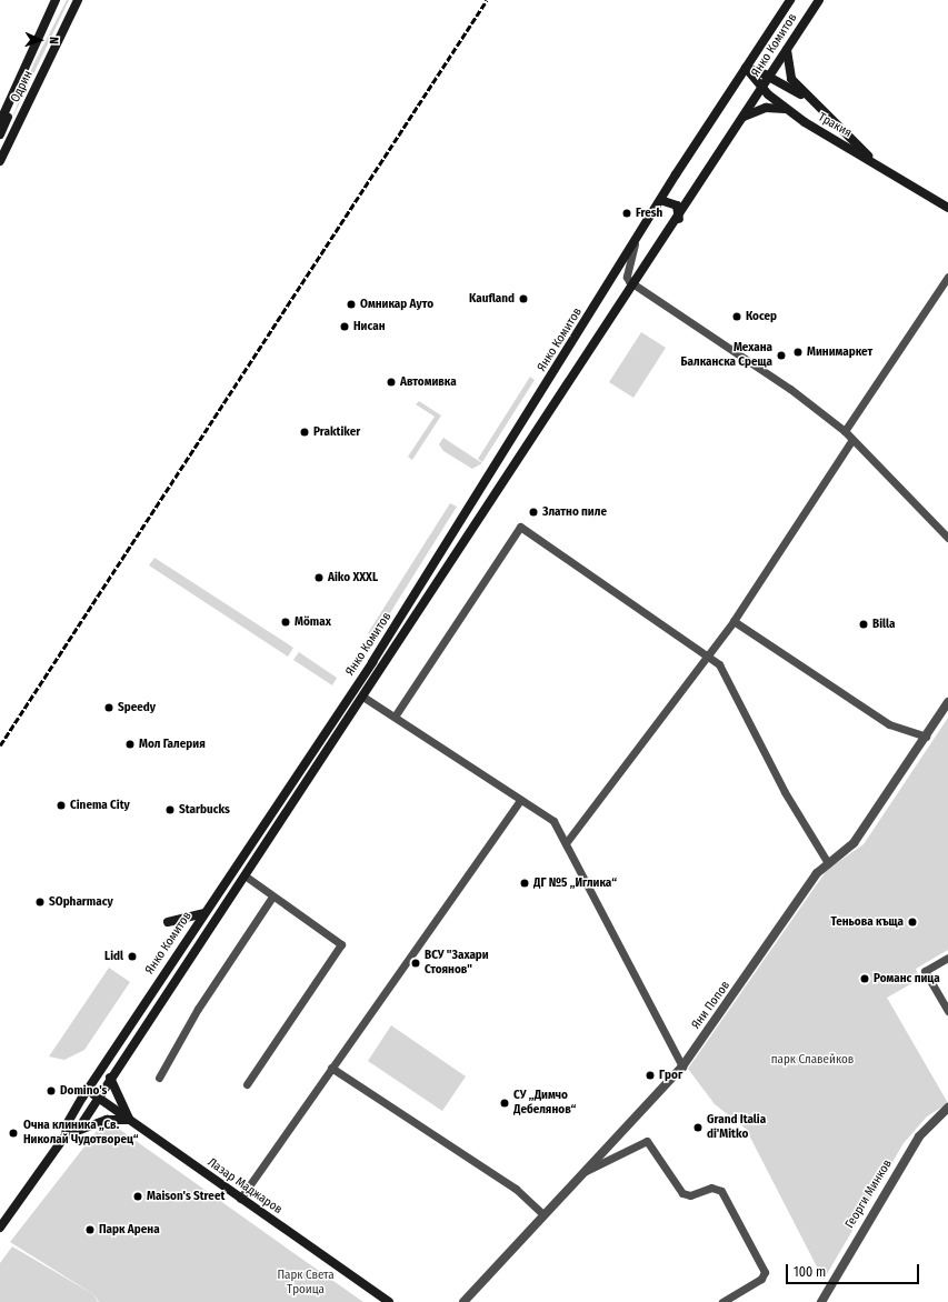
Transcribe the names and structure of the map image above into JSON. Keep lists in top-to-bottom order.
{
  "streets": {
    "main road": [
      "Янко Комитов",
      "Одрин",
      "Тракия",
      "Лазар Маджаров"
    ],
    "street": ["Яни Попов", "Георги Минков"]
  },
  "crossings": [
    ["Янко Комитов", "Тракия"],
    ["Янко Комитов", "Лазар Маджаров"]
  ],
  "parks": ["парк Славейков", "Парк Света Троица"],
  "places": [
    "Fresh",
    "Kaufland",
    "Омникар Ауто",
    "Косер",
    "Нисан",
    "Минимаркет",
    "Механа Балканска Среща",
    "Автомивка",
    "Praktiker",
    "Златно пиле",
    "Aiko XXXL",
    "Mömax",
    "Billa",
    "Speedy",
    "Мол Галерия",
    "Cinema City",
    "Starbucks",
    "ДГ №5 „Иглика“",
    "SOpharmacy",
    "Теньова къща",
    "Lidl",
    "ВСУ \"Захари Стоянов\"",
    "Романс пица",
    "Грог",
    "Domino's",
    "СУ „Димчо Дебелянов“",
    "Grand Italia di'Mitko",
    "Oчна клиника „Св. Николай Чудотворец“",
    "Maison's Street",
    "Парк Арена"
  ],
  "scale_bar": "100 m",
  "north": "right"
}
